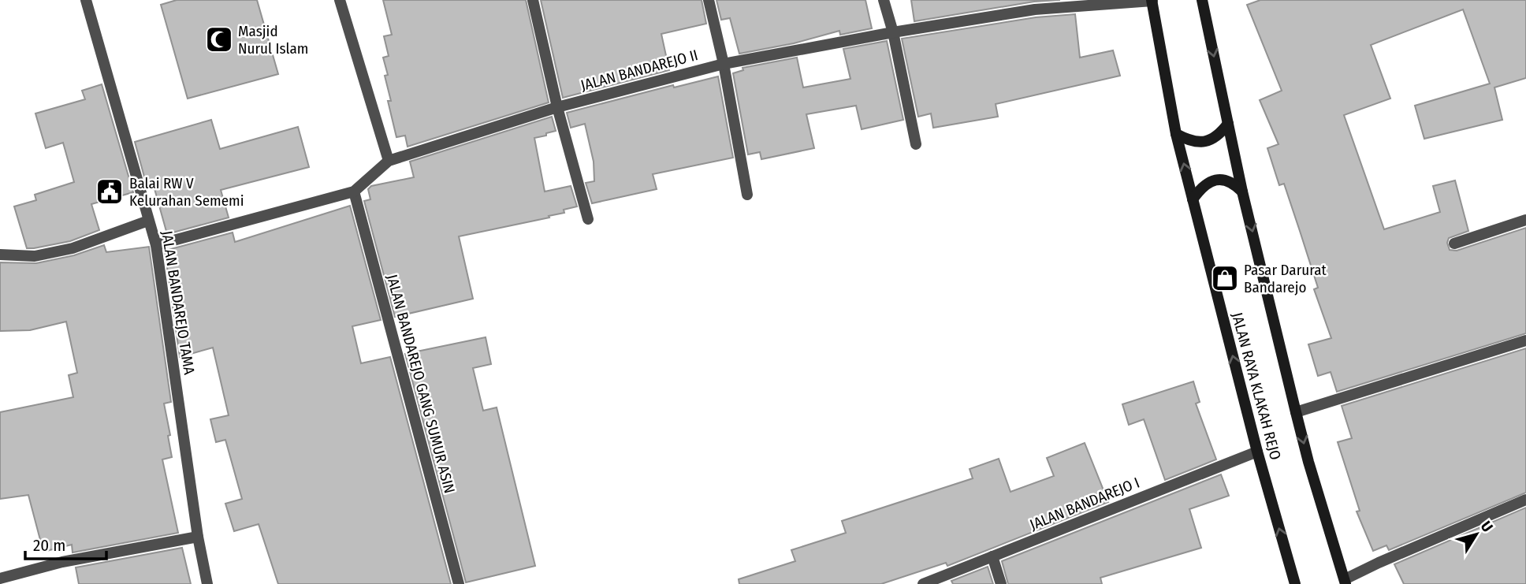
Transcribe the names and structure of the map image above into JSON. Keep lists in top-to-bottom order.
{
  "streets": {
    "main road": ["JALAN RAYA KLAKAH REJO"],
    "street": [
      "JALAN BANDAREJO II",
      "JALAN BANDAREJO TAMA",
      "JALAN BANDAREJO GANG SUMUR ASIN",
      "JALAN BANDAREJO I"
    ]
  },
  "crossings": [
    ["JALAN BANDAREJO II", "JALAN BANDAREJO TAMA"],
    ["JALAN BANDAREJO II", "JALAN BANDAREJO GANG SUMUR ASIN"],
    ["JALAN BANDAREJO II", "JALAN RAYA KLAKAH REJO"],
    ["JALAN RAYA KLAKAH REJO", "JALAN BANDAREJO I"]
  ],
  "places": {
    "mosque": ["Masjid Nurul Islam"],
    "public building": ["Balai RW V Kelurahan Sememi"],
    "shop": ["Pasar Darurat Bandarejo"]
  },
  "scale_bar": "20 m",
  "north": "top right"
}
